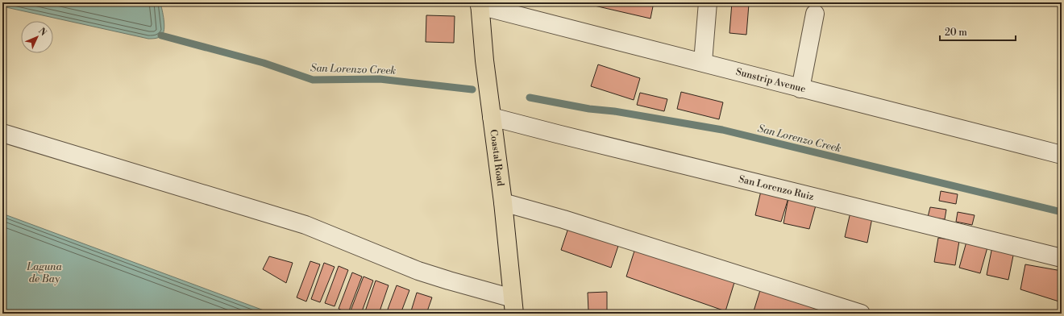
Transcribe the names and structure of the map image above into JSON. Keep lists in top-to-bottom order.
{
  "streets": {
    "main road": ["Coastal Road"],
    "street": ["Sunstrip Avenue", "San Lorenzo Ruiz"]
  },
  "crossings": [
    ["Sunstrip Avenue", "Coastal Road"],
    ["Coastal Road", "San Lorenzo Ruiz"]
  ],
  "water": ["San Lorenzo Creek", "Laguna de Bay"],
  "scale_bar": "20 m",
  "north": "top right"
}
